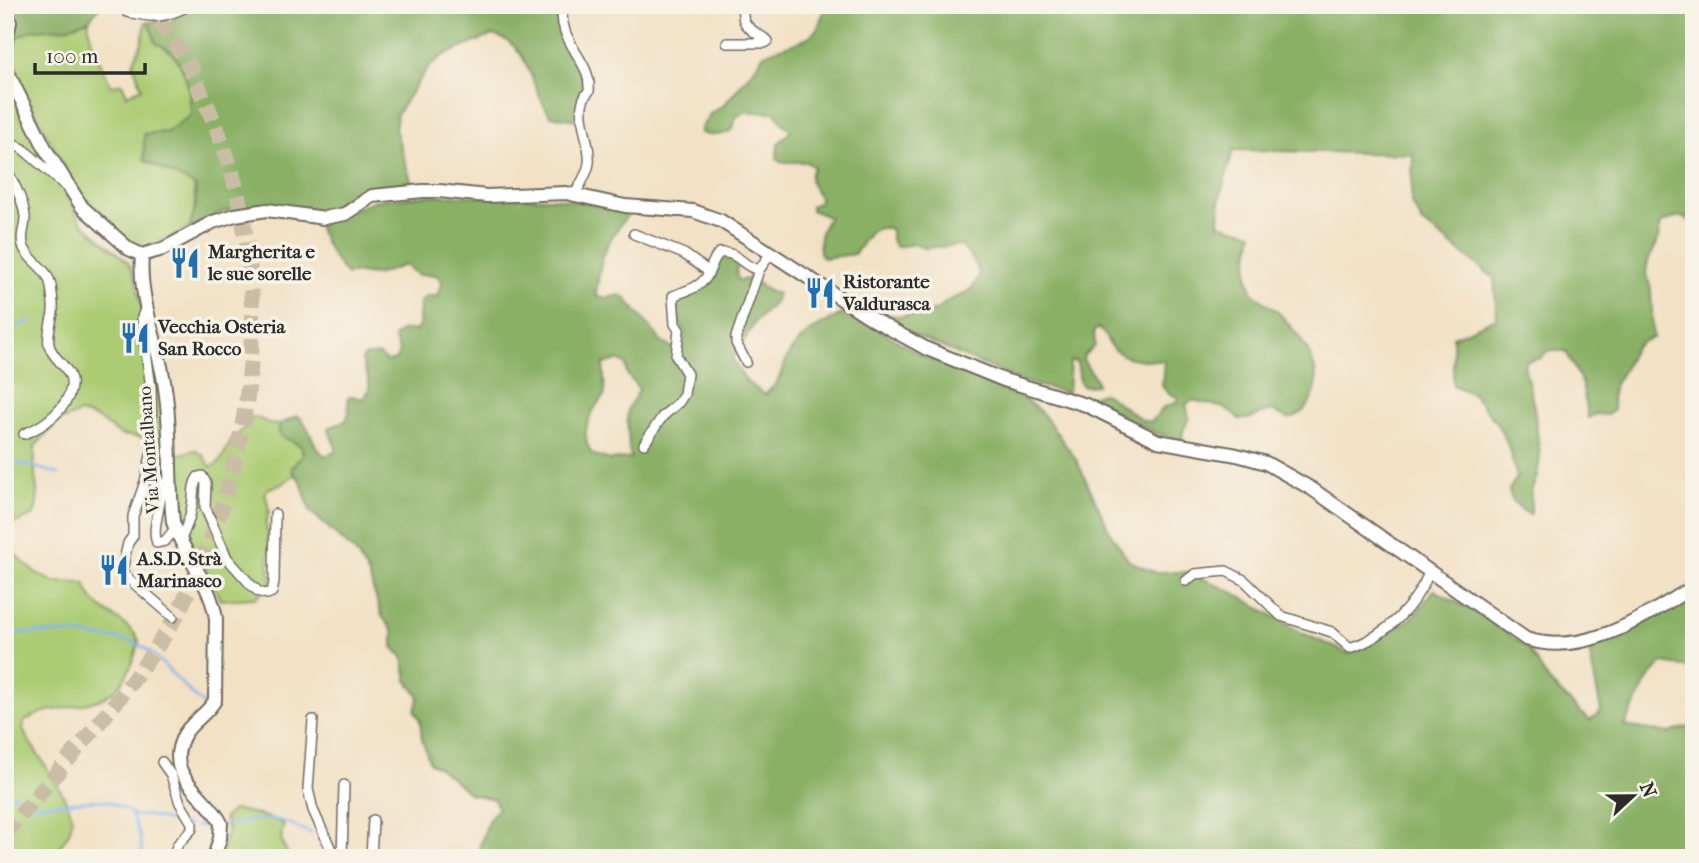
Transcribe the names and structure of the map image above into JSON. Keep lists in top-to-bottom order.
{
  "streets": {
    "main road": ["Via Montalbano"]
  },
  "places": {
    "restaurant": [
      "Margherita e le sue sorelle",
      "Ristorante Valdurasca",
      "Vecchia Osteria San Rocco",
      "A.S.D. Strà Marinasco"
    ]
  },
  "scale_bar": "100 m",
  "north": "right"
}
